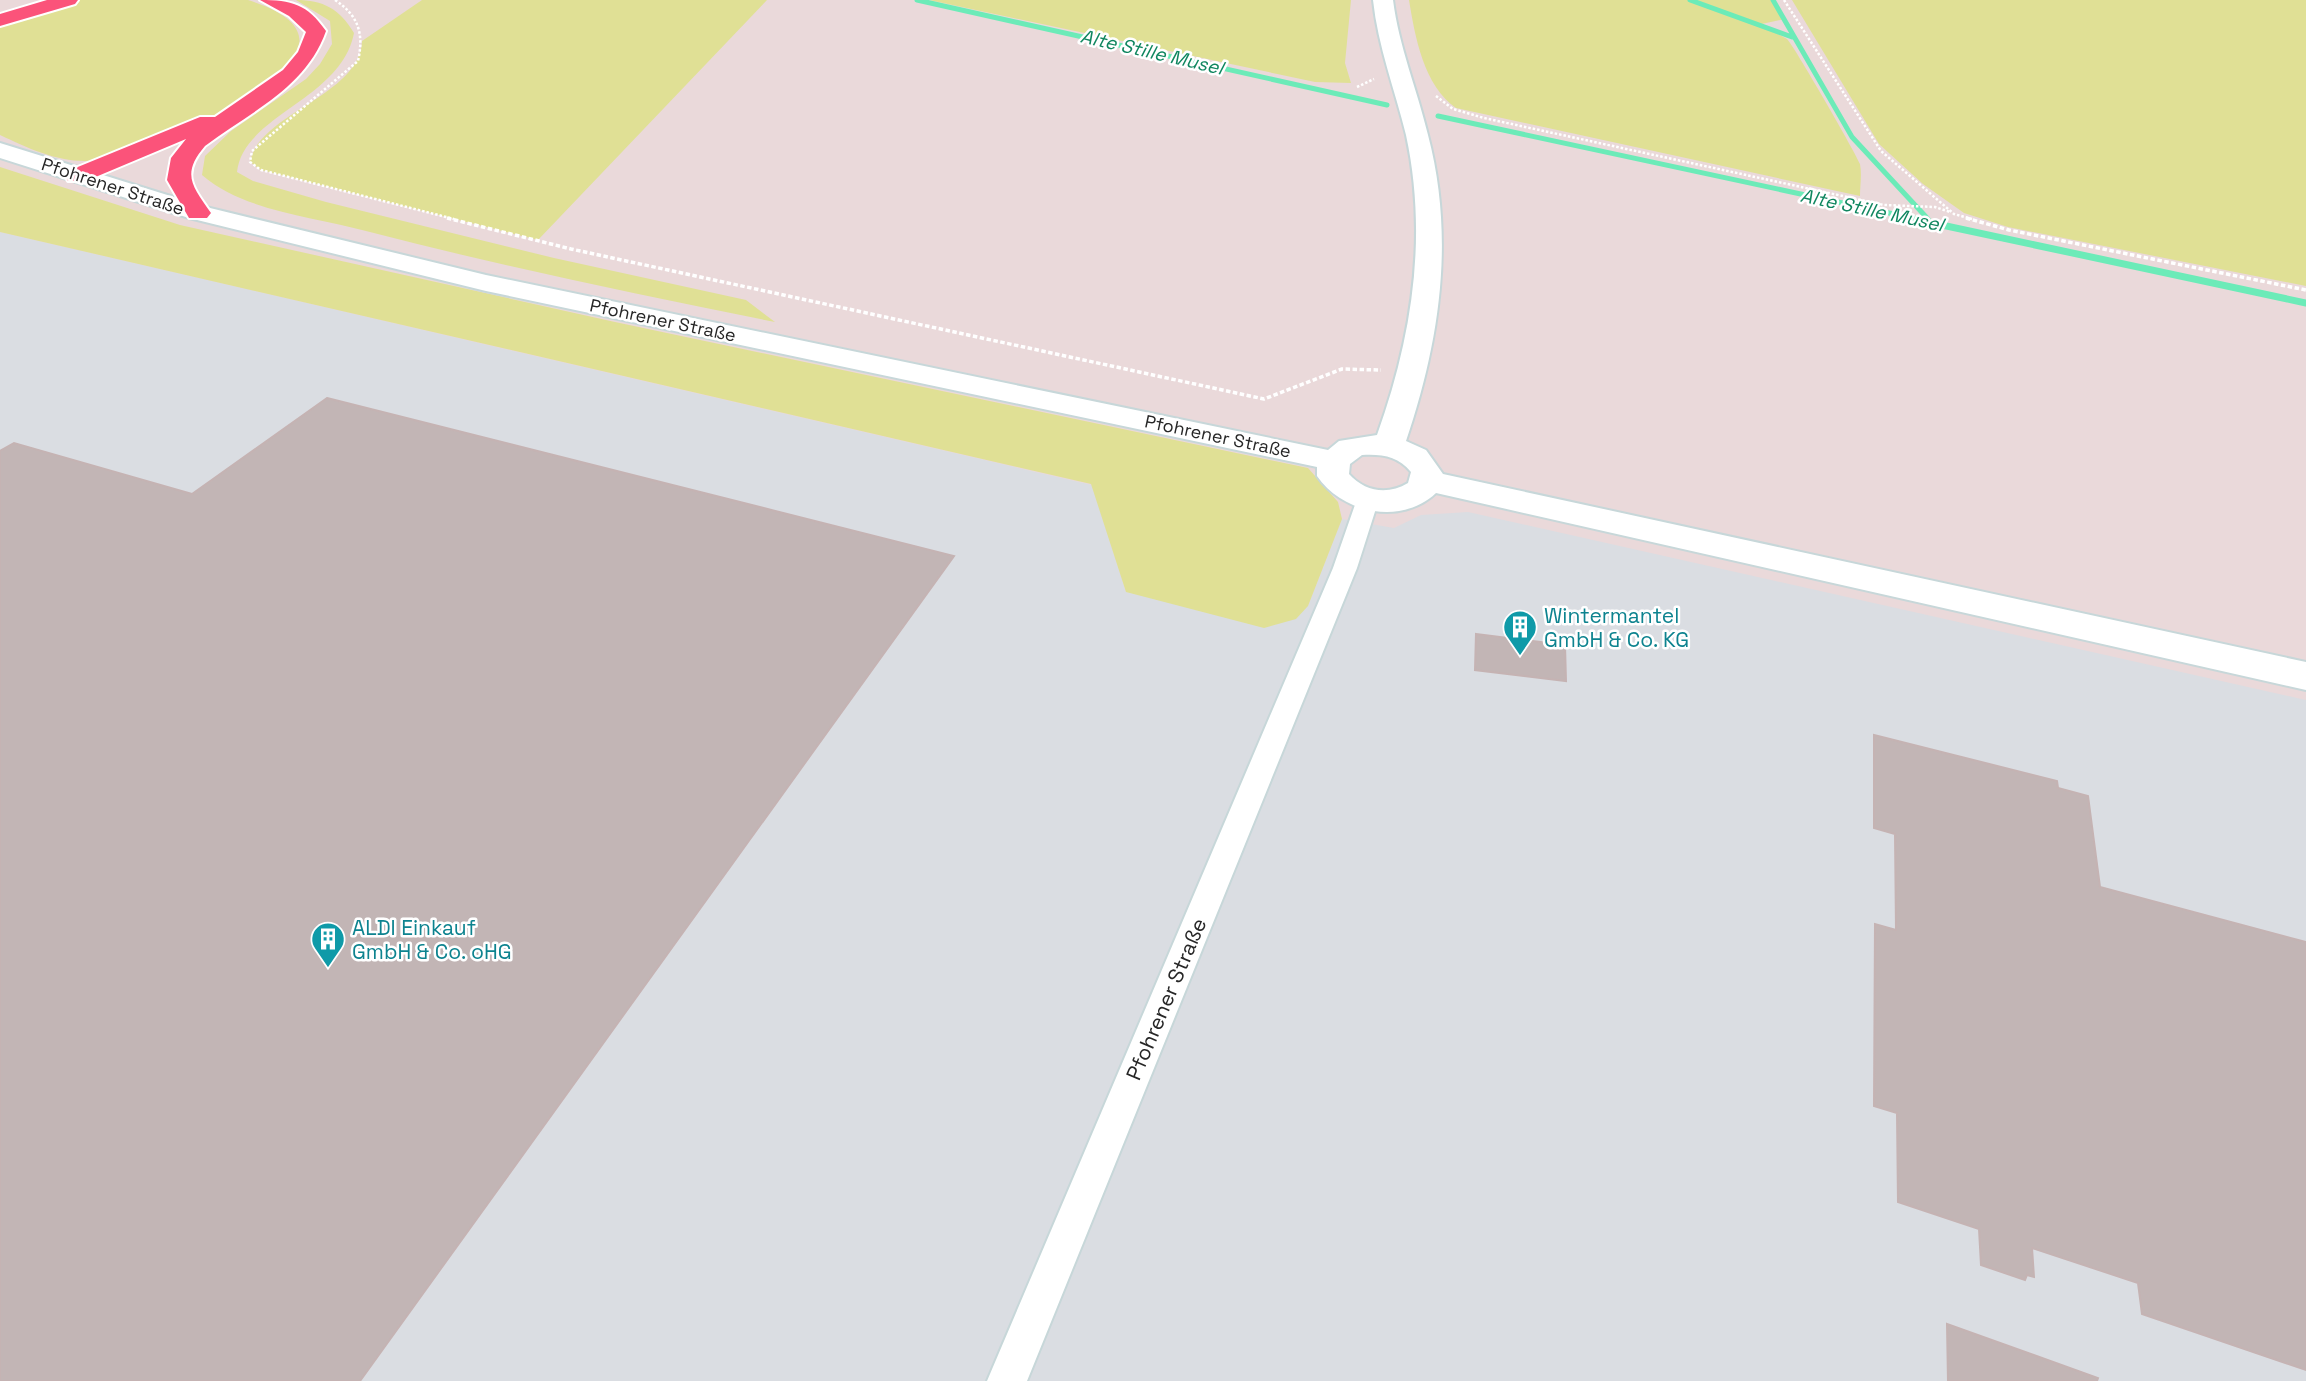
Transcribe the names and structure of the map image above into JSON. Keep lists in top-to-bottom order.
{
  "streets": {
    "main road": ["Pfohrener Straße"]
  },
  "water": ["Alte Stille Musel"],
  "places": {
    "building": ["Wintermantel GmbH & Co. KG", "ALDI Einkauf GmbH & Co. oHG"]
  }
}
